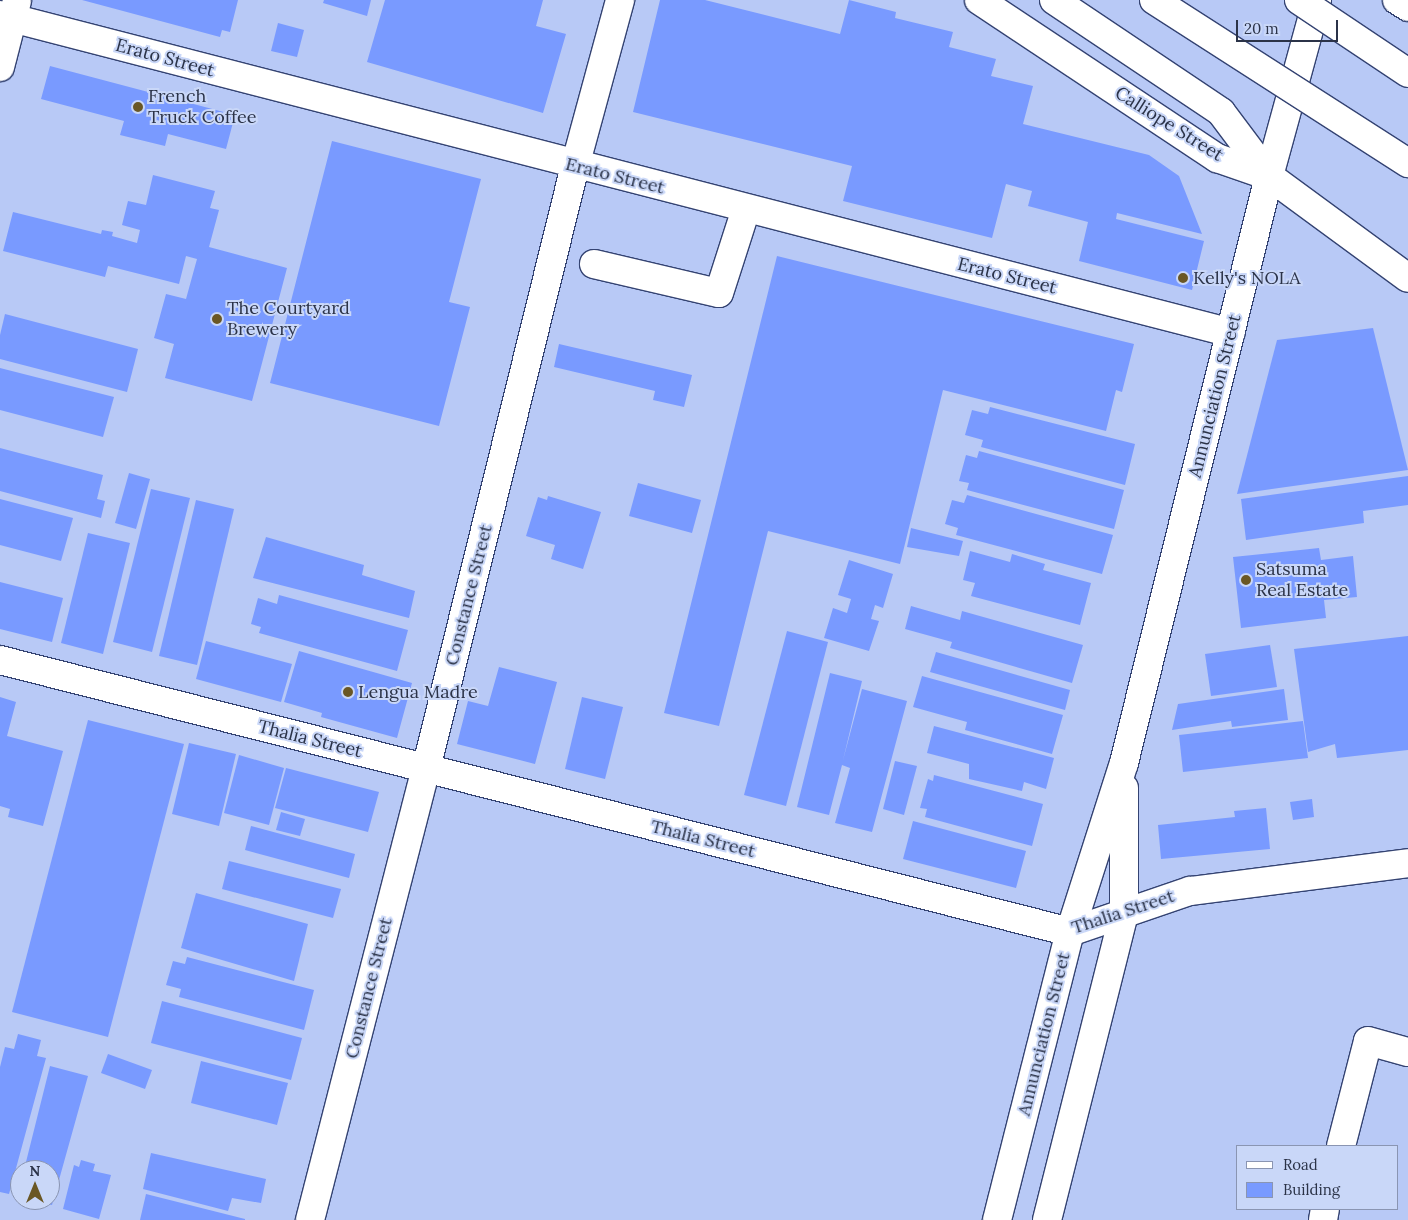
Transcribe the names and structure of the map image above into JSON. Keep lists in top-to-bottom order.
{
  "streets": {
    "main road": [
      "Erato Street",
      "Calliope Street",
      "Annunciation Street",
      "Constance Street",
      "Thalia Street"
    ]
  },
  "crossings": [
    ["Erato Street", "Annunciation Street"],
    ["Erato Street", "Constance Street"],
    ["Calliope Street", "Annunciation Street"],
    ["Annunciation Street", "Thalia Street"],
    ["Constance Street", "Thalia Street"]
  ],
  "places": [
    "French Truck Coffee",
    "Kelly's NOLA",
    "The Courtyard Brewery",
    "Satsuma Real Estate",
    "Lengua Madre"
  ],
  "legend": ["Road", "Building"],
  "scale_bar": "20 m",
  "north": "top"
}
